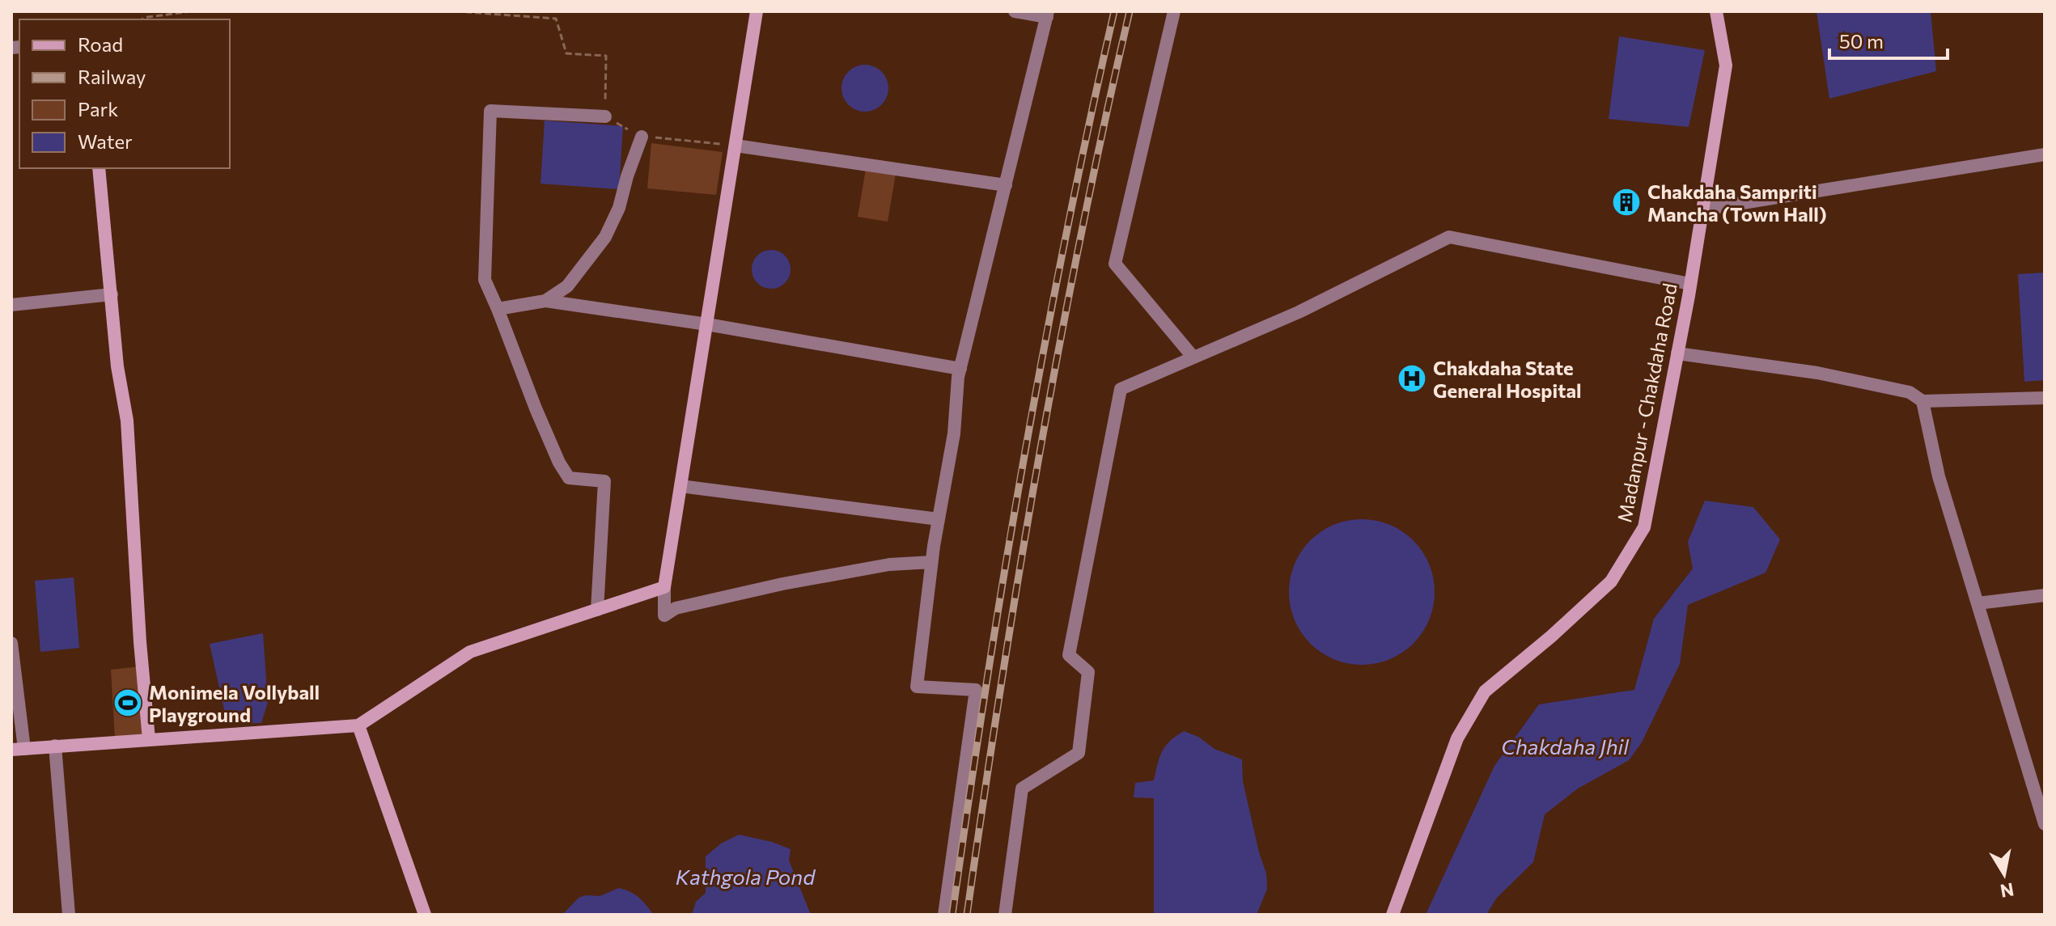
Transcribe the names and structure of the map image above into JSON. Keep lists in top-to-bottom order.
{
  "streets": {
    "main road": ["Madanpur - Chakdaha Road"]
  },
  "water": ["Chakdaha Jhil", "Kathgola Pond"],
  "places": {
    "building": ["Chakdaha Sampriti Mancha (Town Hall)"],
    "hospital": ["Chakdaha State General Hospital"],
    "sports": ["Monimela Vollyball Playground"]
  },
  "legend": [
    "Road",
    "Railway",
    "Park",
    "Water"
  ],
  "scale_bar": "50 m",
  "north": "bottom"
}
